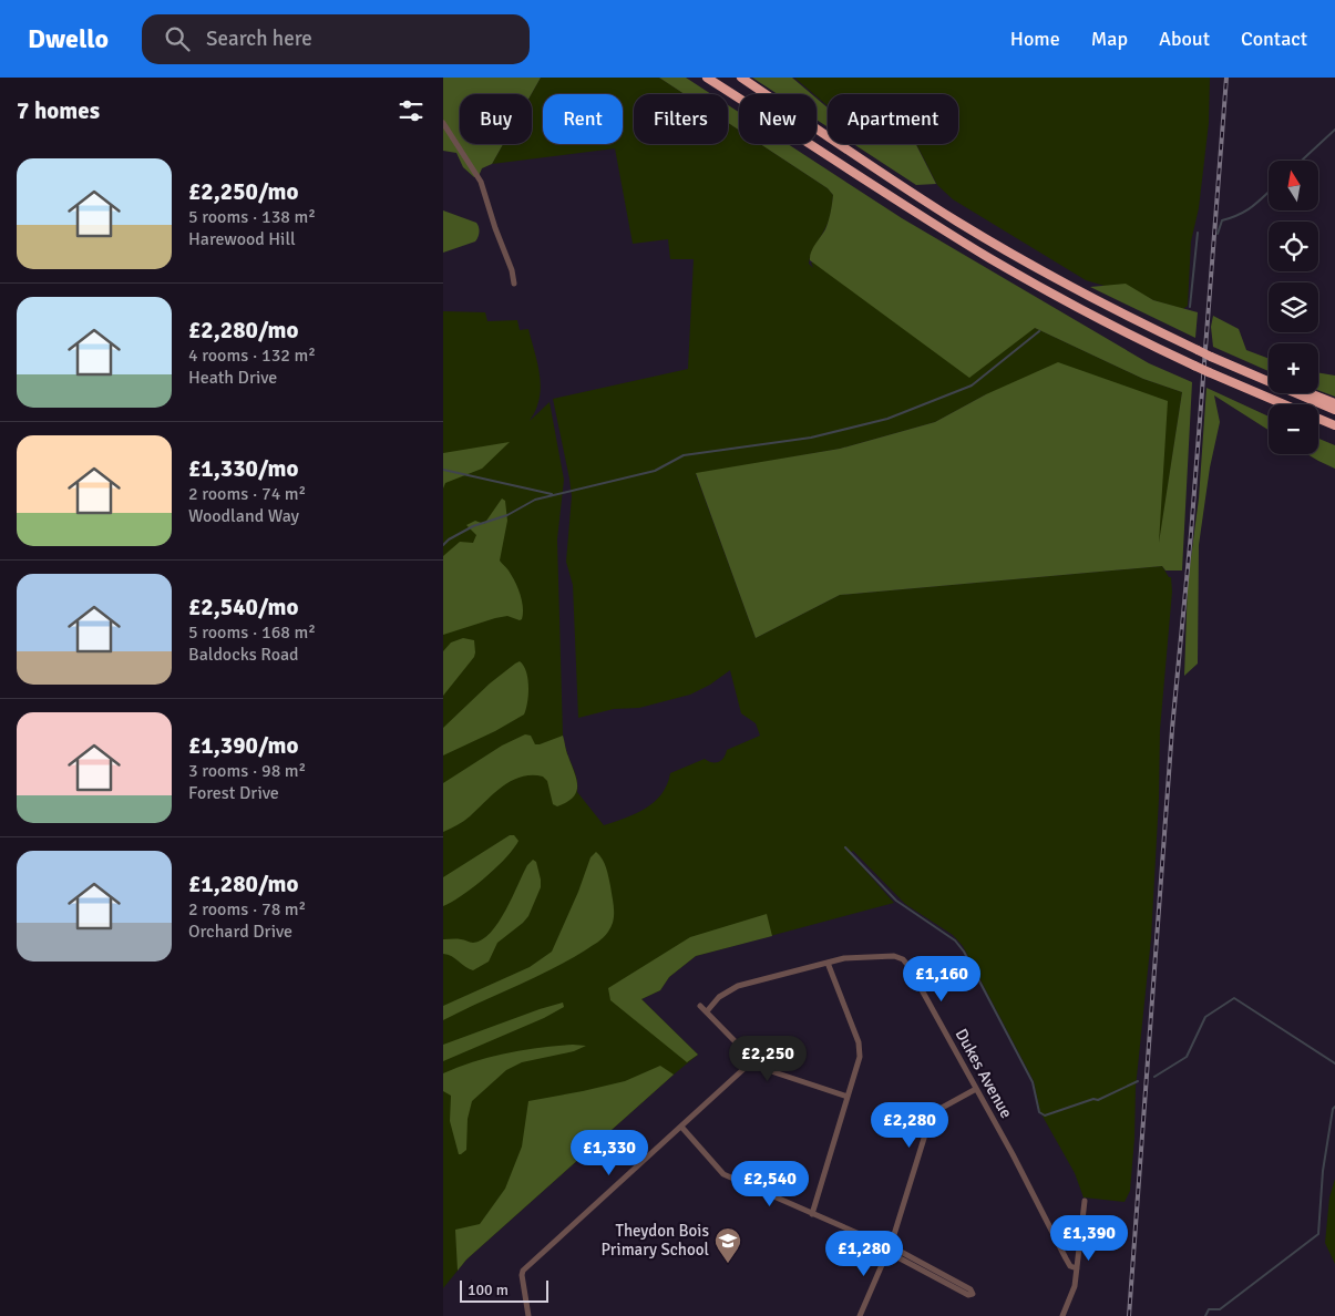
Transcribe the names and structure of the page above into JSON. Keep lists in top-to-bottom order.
{
  "streets": {
    "street": ["Dukes Avenue"]
  },
  "places": {
    "school or university": ["Theydon Bois Primary School"]
  },
  "scale_bar": "100 m",
  "north": "top",
  "page": {
    "header": "Dwello",
    "search": "Search here",
    "nav": [
      "Home",
      "Map",
      "About",
      "Contact"
    ],
    "heading": "7 homes",
    "chip": [
      "Buy",
      "Rent",
      "Filters",
      "New",
      "Apartment"
    ],
    "list": [
      {
        "name": "£2,250/mo",
        "note": "5 rooms · 138 m² · Harewood Hill"
      },
      {
        "name": "£2,280/mo",
        "note": "4 rooms · 132 m² · Heath Drive"
      },
      {
        "name": "£1,330/mo",
        "note": "2 rooms · 74 m² · Woodland Way"
      },
      {
        "name": "£2,540/mo",
        "note": "5 rooms · 168 m² · Baldocks Road"
      },
      {
        "name": "£1,390/mo",
        "note": "3 rooms · 98 m² · Forest Drive"
      },
      {
        "name": "£1,280/mo",
        "note": "2 rooms · 78 m² · Orchard Drive"
      }
    ],
    "map_buttons": ["+", "−"],
    "price": [
      "£1,160",
      "£2,250",
      "£2,280",
      "£1,330",
      "£2,540",
      "£1,390",
      "£1,280"
    ],
    "scale": "100 m"
  }
}
